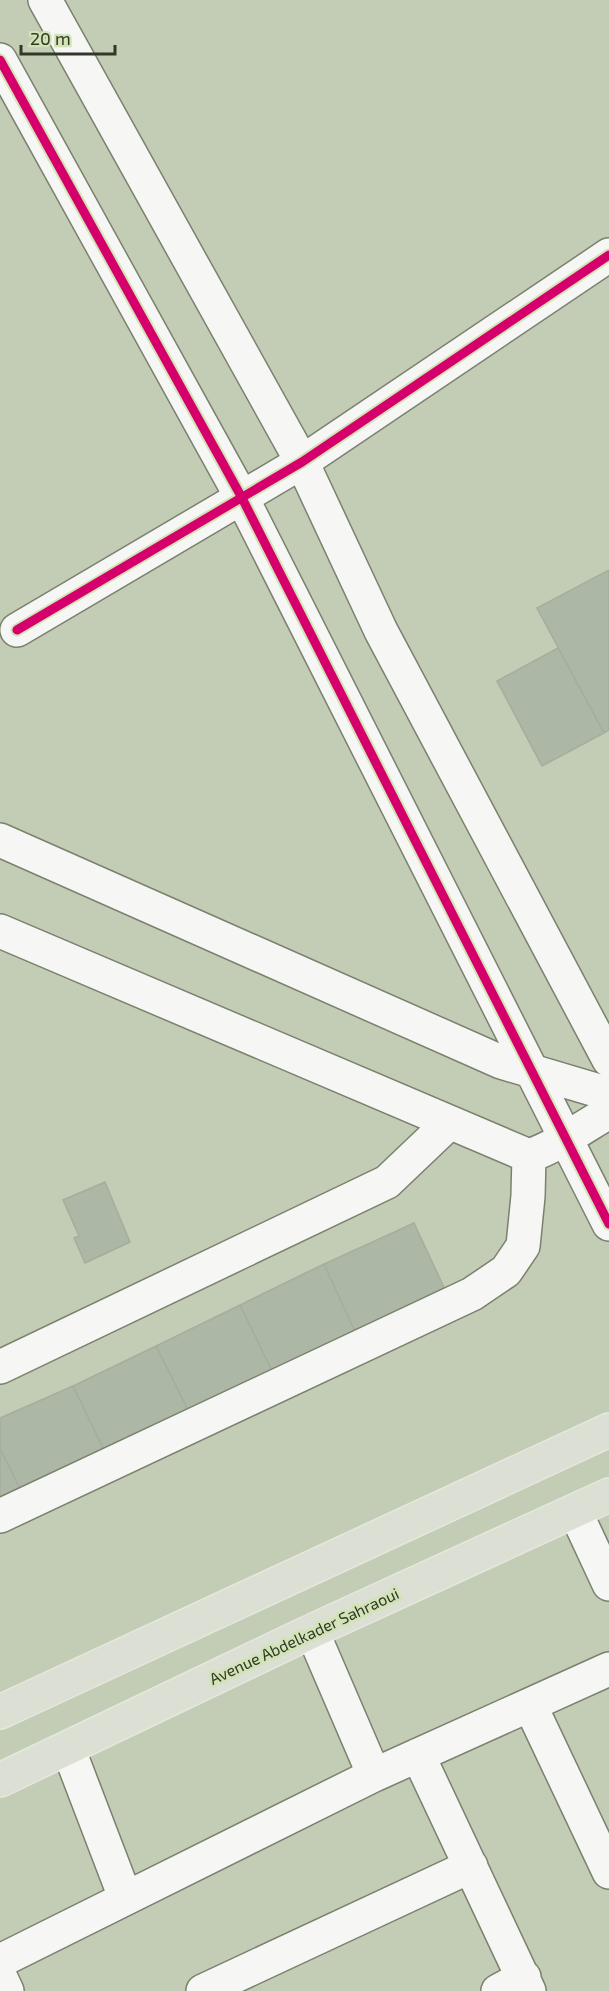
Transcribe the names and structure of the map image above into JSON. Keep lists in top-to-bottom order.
{
  "streets": {
    "main road": ["Avenue Abdelkader Sahraoui"]
  },
  "scale_bar": "20 m"
}
